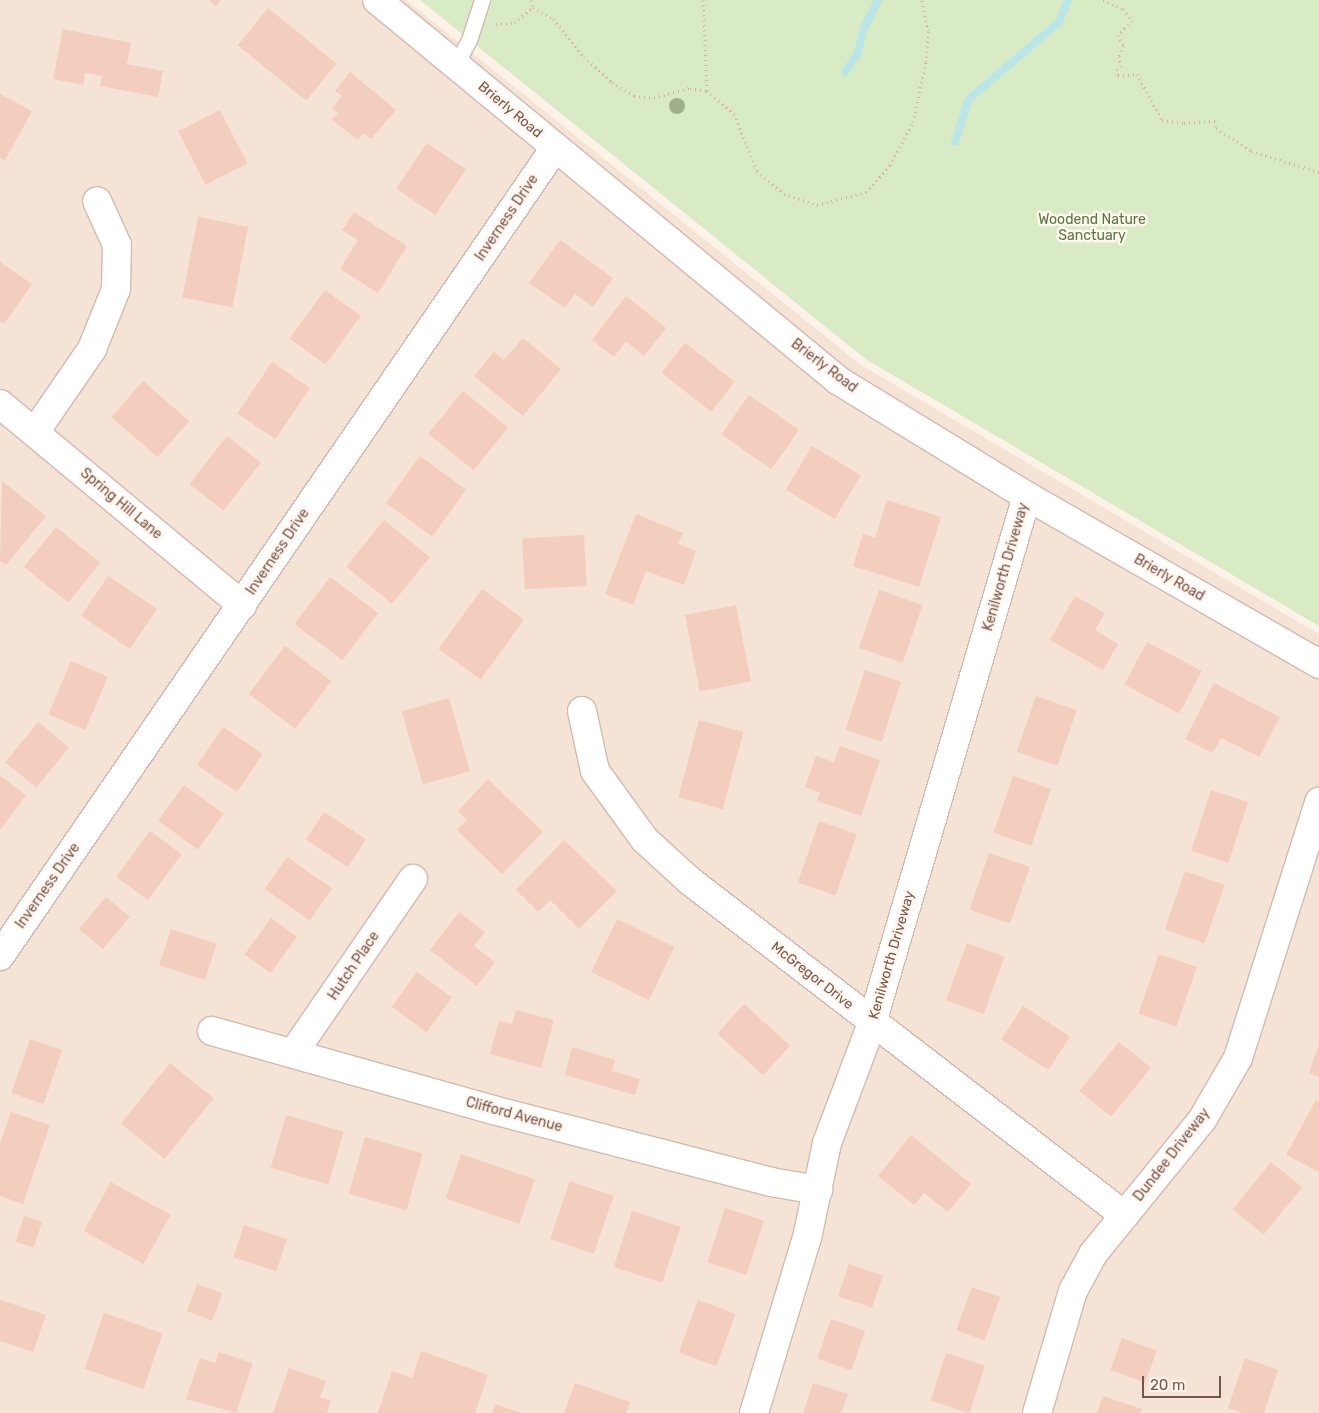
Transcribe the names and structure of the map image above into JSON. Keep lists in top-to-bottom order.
{
  "streets": {
    "street": [
      "Brierly Road",
      "Inverness Drive",
      "Spring Hill Lane",
      "Kenilworth Driveway",
      "Hutch Place",
      "McGregor Drive",
      "Clifford Avenue",
      "Dundee Driveway"
    ]
  },
  "crossings": [
    ["Brierly Road", "Inverness Drive"],
    ["Brierly Road", "Kenilworth Driveway"],
    ["Inverness Drive", "Spring Hill Lane"],
    ["Kenilworth Driveway", "McGregor Drive"],
    ["Kenilworth Driveway", "Clifford Avenue"],
    ["Hutch Place", "Clifford Avenue"],
    ["McGregor Drive", "Dundee Driveway"]
  ],
  "parks": ["Woodend Nature Sanctuary"],
  "scale_bar": "20 m"
}
